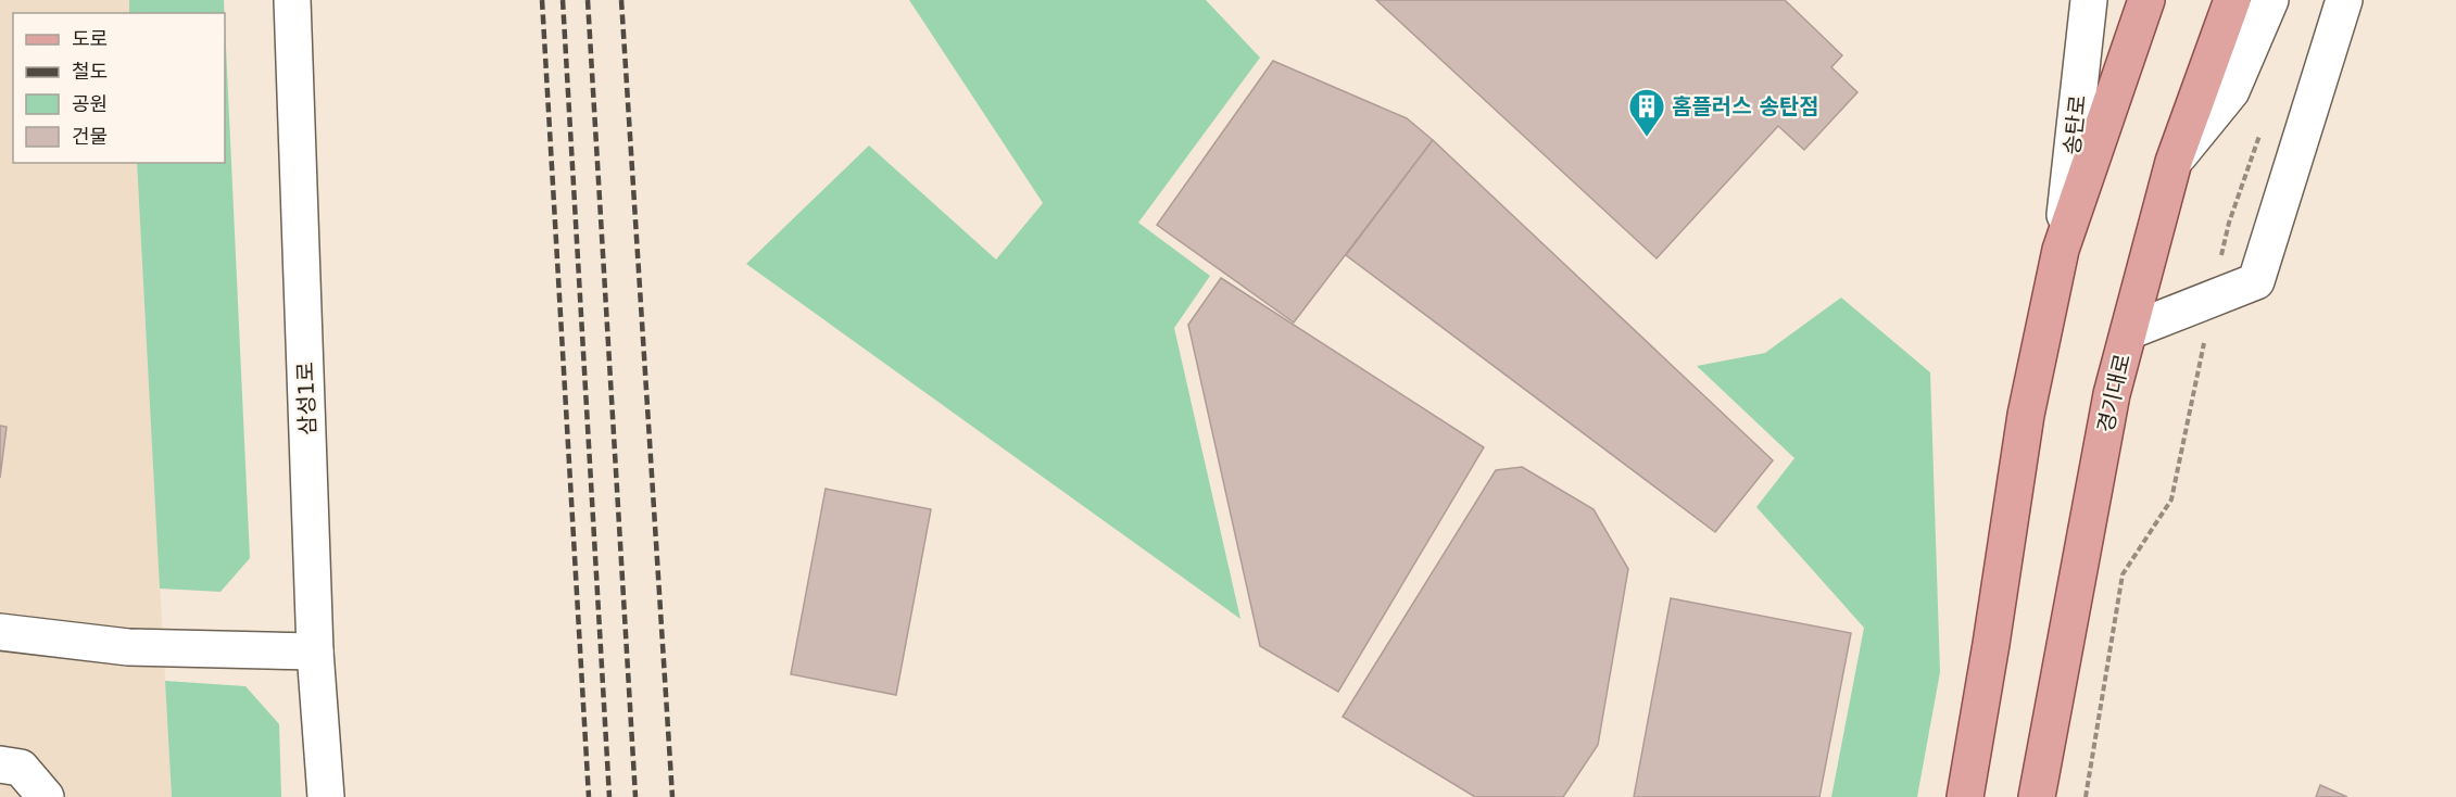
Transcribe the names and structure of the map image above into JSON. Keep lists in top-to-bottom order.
{
  "streets": {
    "main road": ["경기대로"],
    "street": ["송탄로", "삼성1로"]
  },
  "places": {
    "building": ["홈플러스 송탄점"]
  },
  "legend": [
    "도로",
    "철도",
    "공원",
    "건물"
  ]
}
